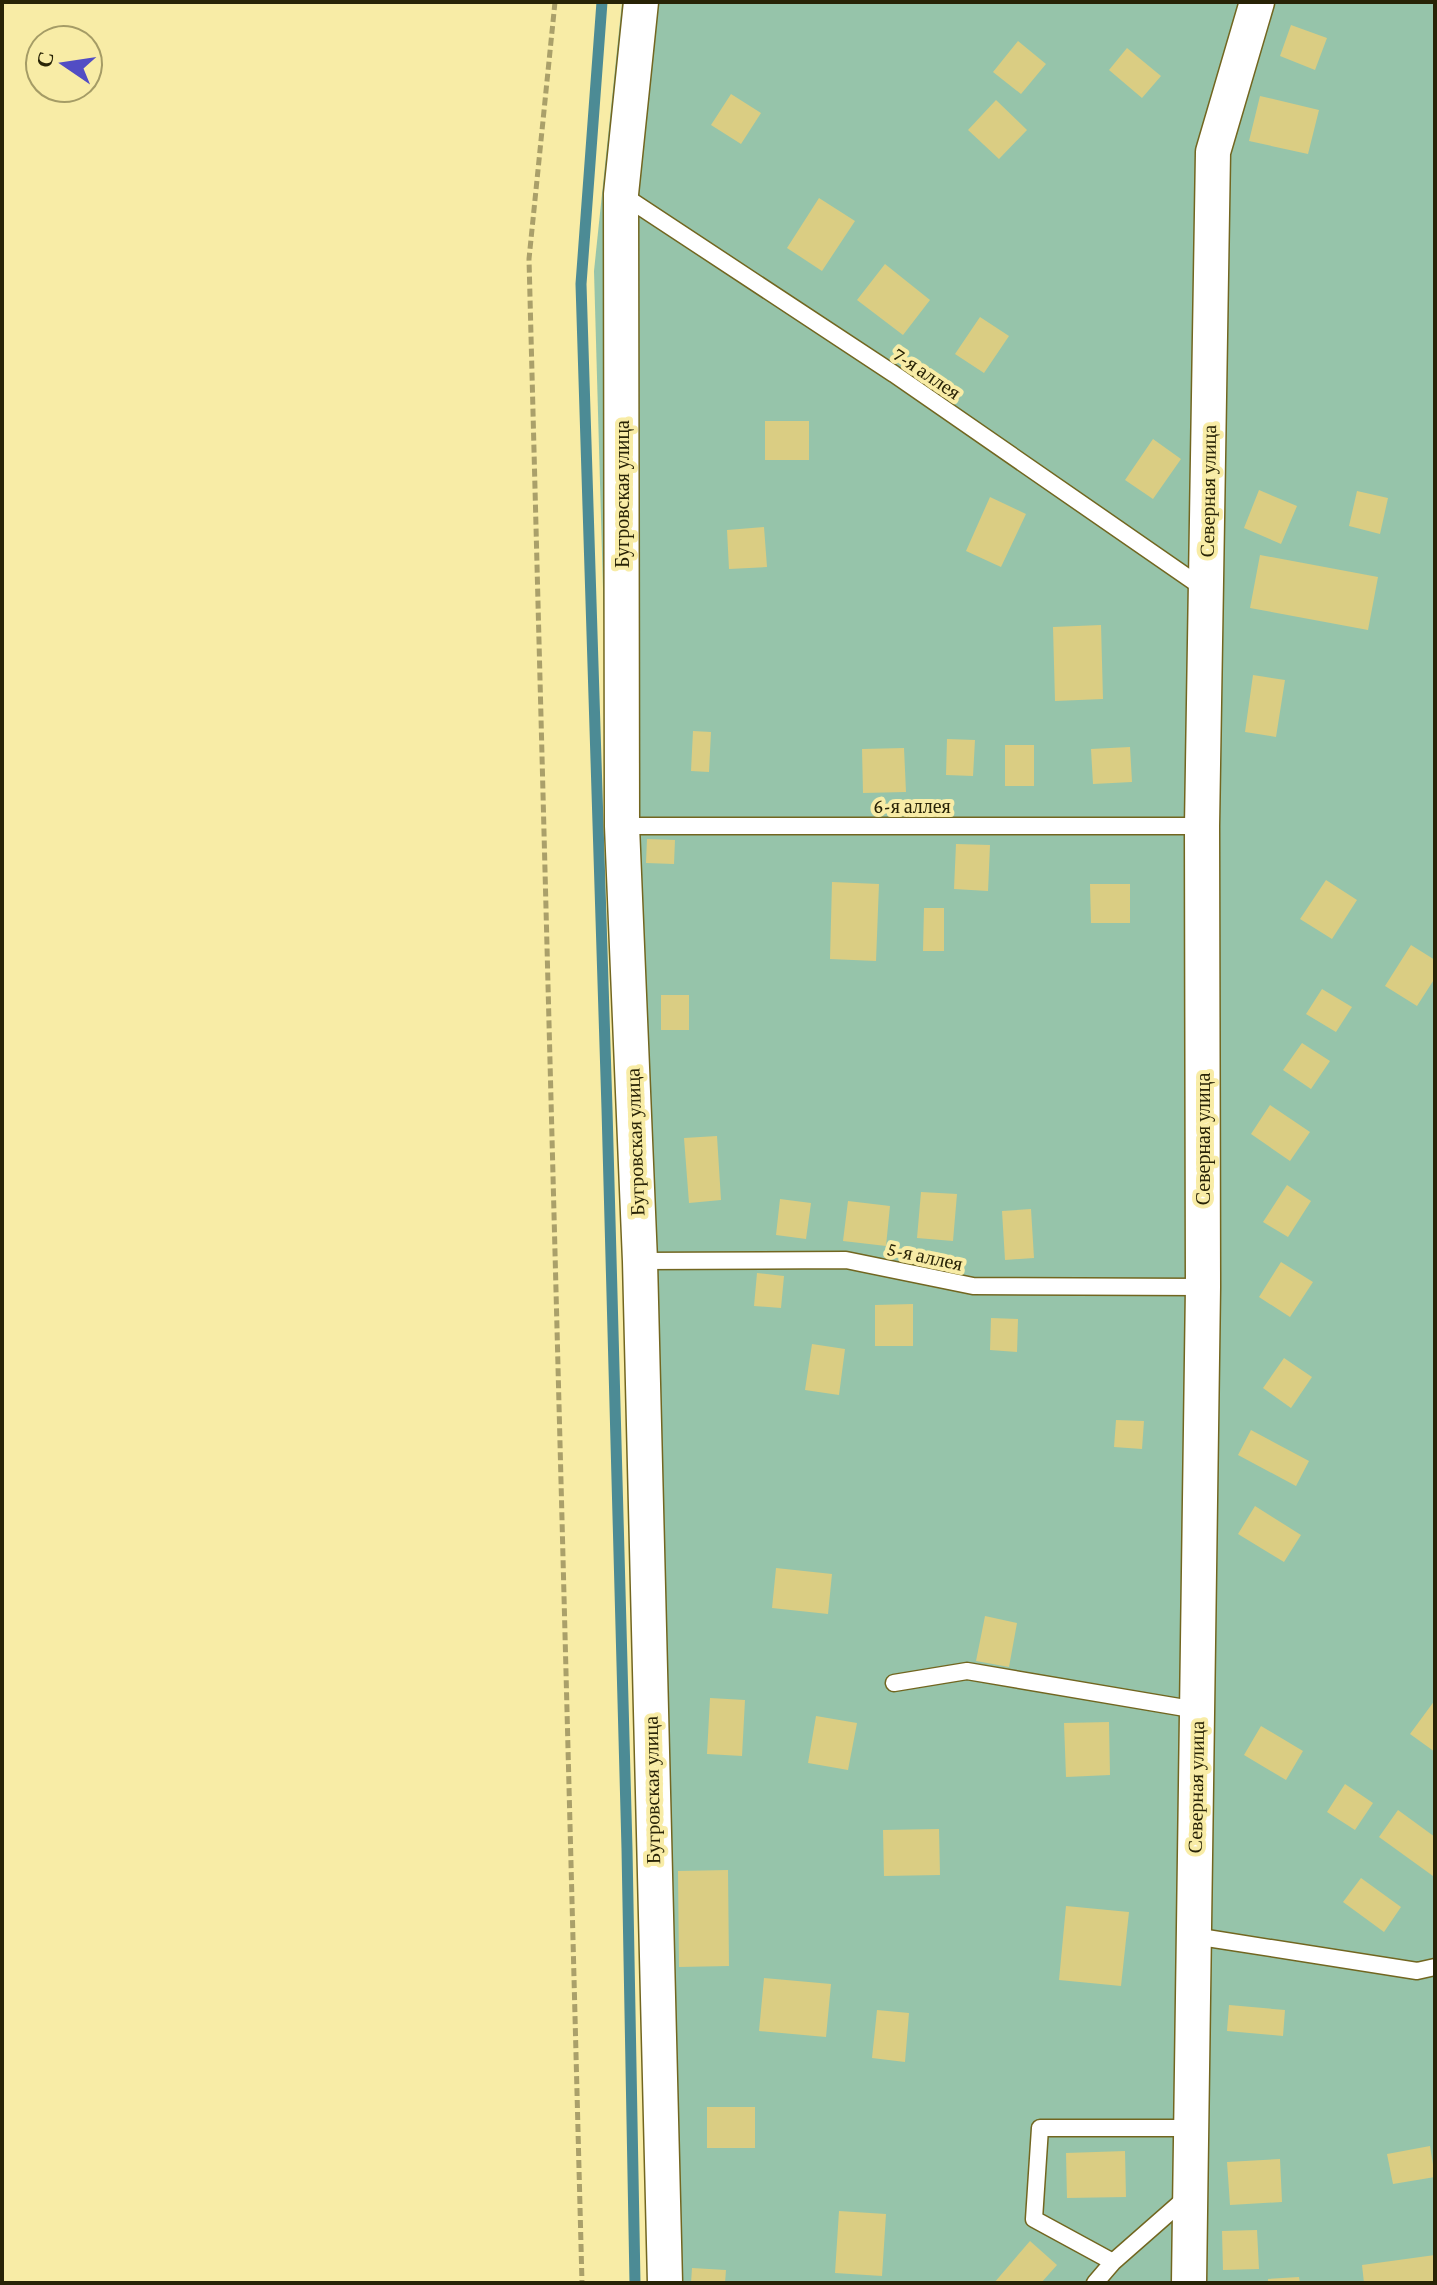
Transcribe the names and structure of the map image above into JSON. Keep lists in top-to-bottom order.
{
  "streets": {
    "street": ["Северная улица", "Бугровская улица"],
    "lane": ["7-я аллея", "6-я аллея", "5-я аллея"]
  },
  "crossings": [
    ["7-я аллея", "Северная улица"],
    ["7-я аллея", "Бугровская улица"],
    ["Северная улица", "6-я аллея"],
    ["Северная улица", "5-я аллея"],
    ["Бугровская улица", "6-я аллея"],
    ["Бугровская улица", "5-я аллея"]
  ],
  "north": "left"
}
